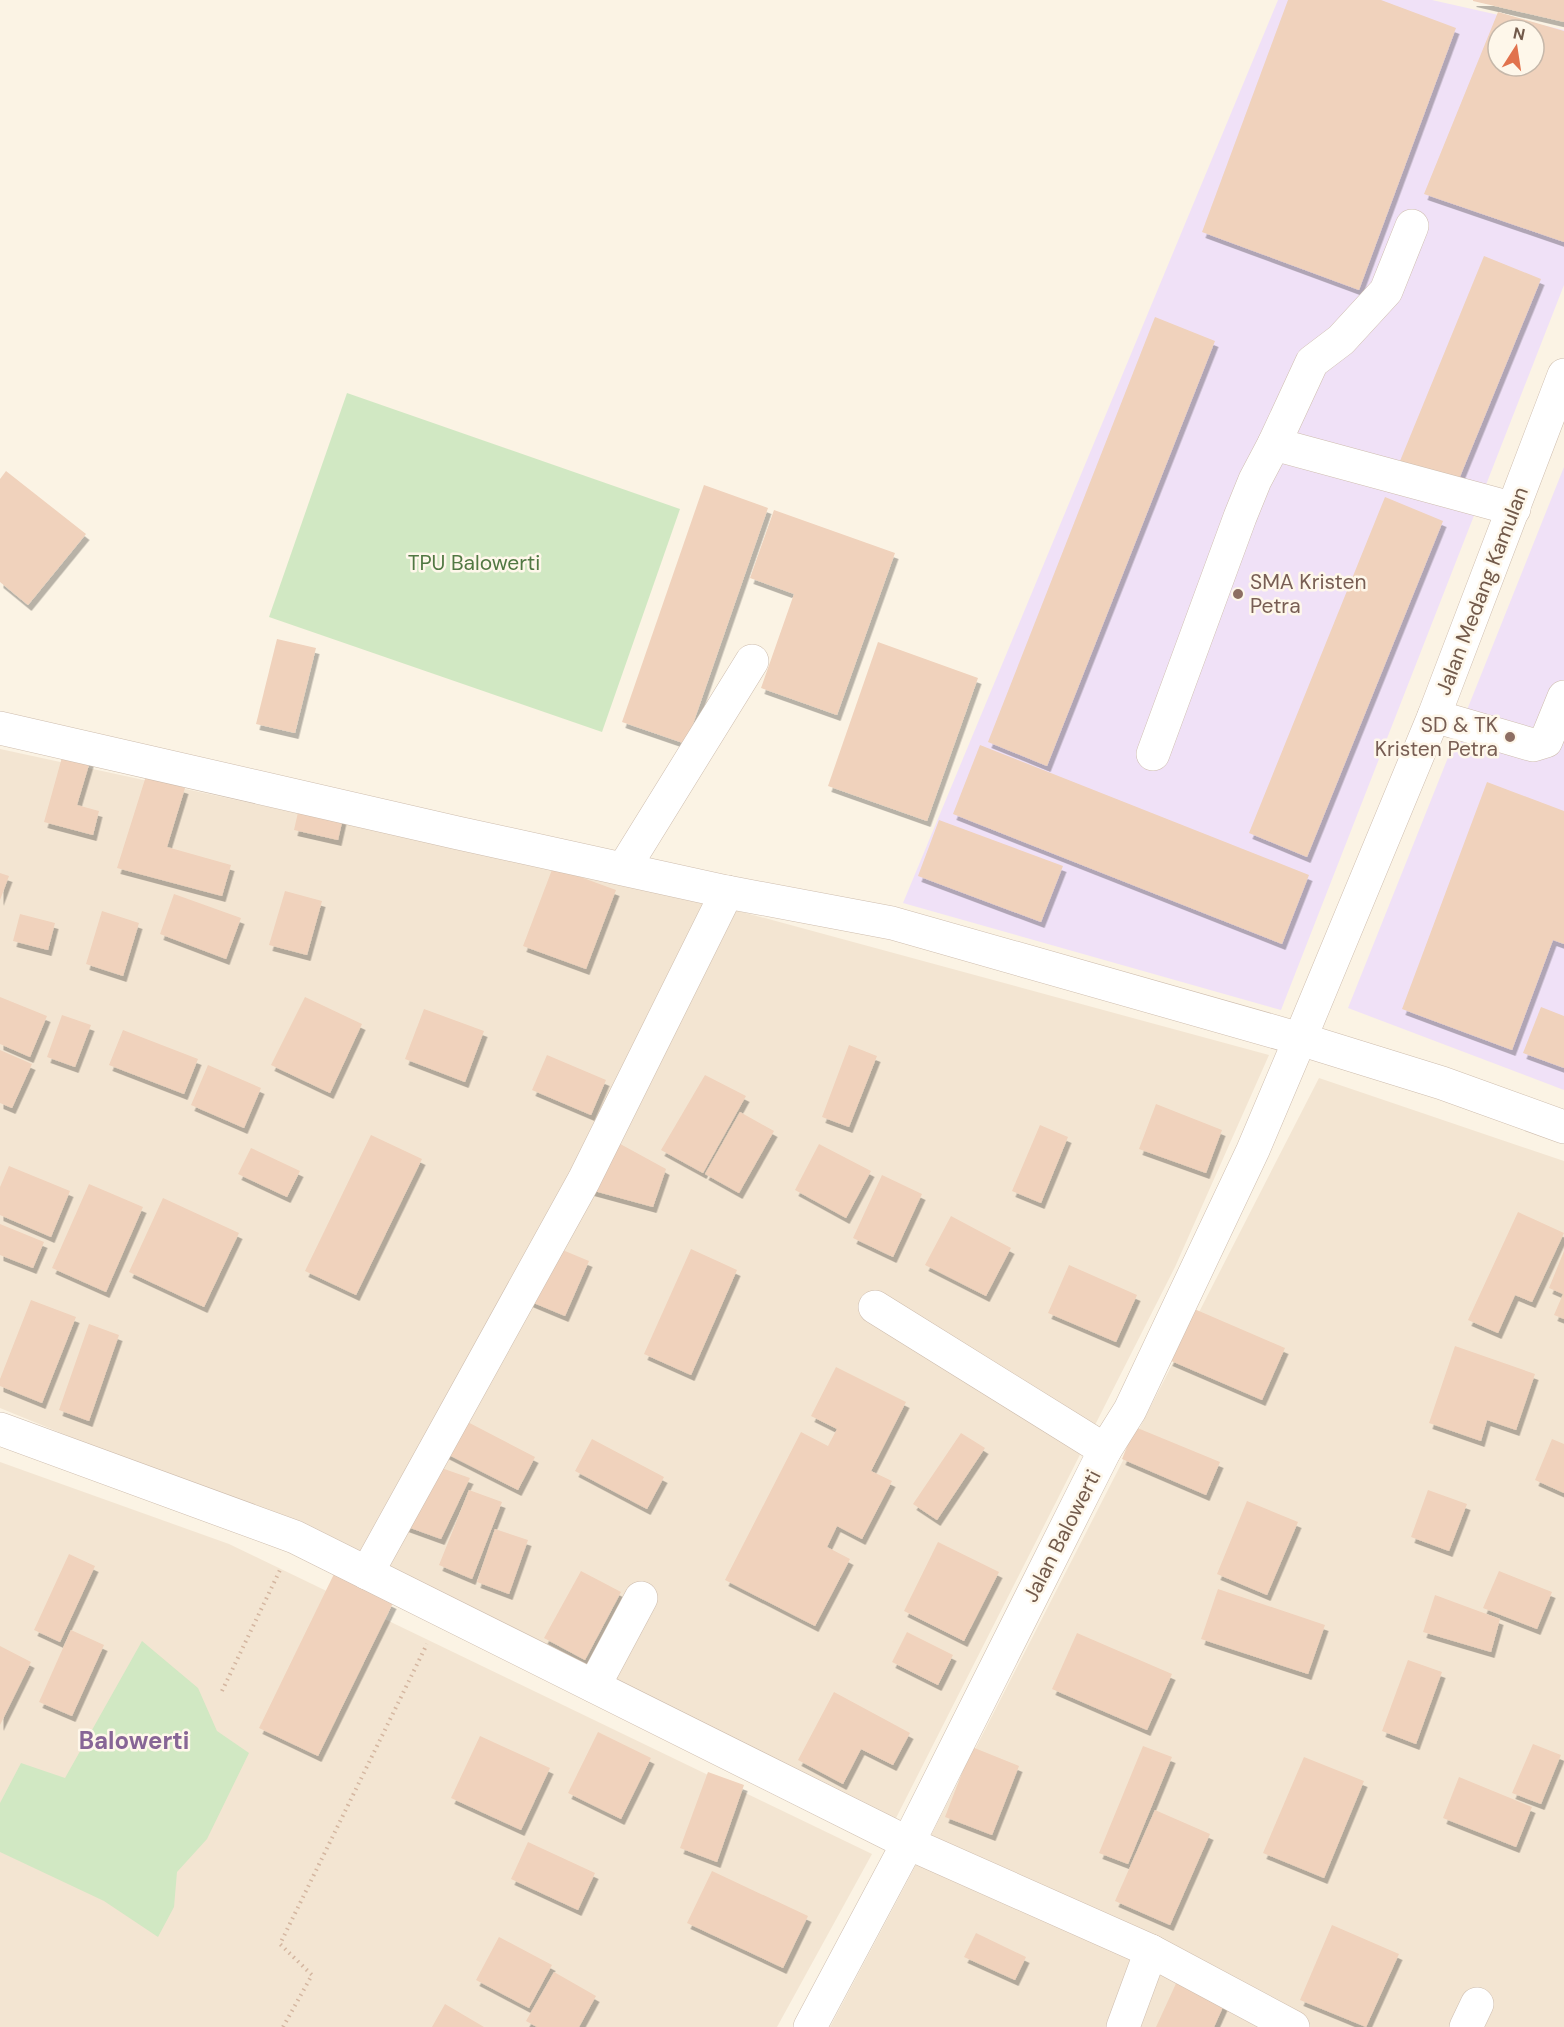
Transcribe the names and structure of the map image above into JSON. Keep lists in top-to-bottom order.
{
  "streets": {
    "street": ["Jalan Medang Kamulan", "Jalan Balowerti"]
  },
  "crossings": [
    ["Jalan Medang Kamulan", "Jalan Balowerti"]
  ],
  "districts": ["Balowerti"],
  "parks": ["TPU Balowerti"],
  "places": ["SMA Kristen Petra", "SD & TK Kristen Petra"],
  "north": "top"
}
